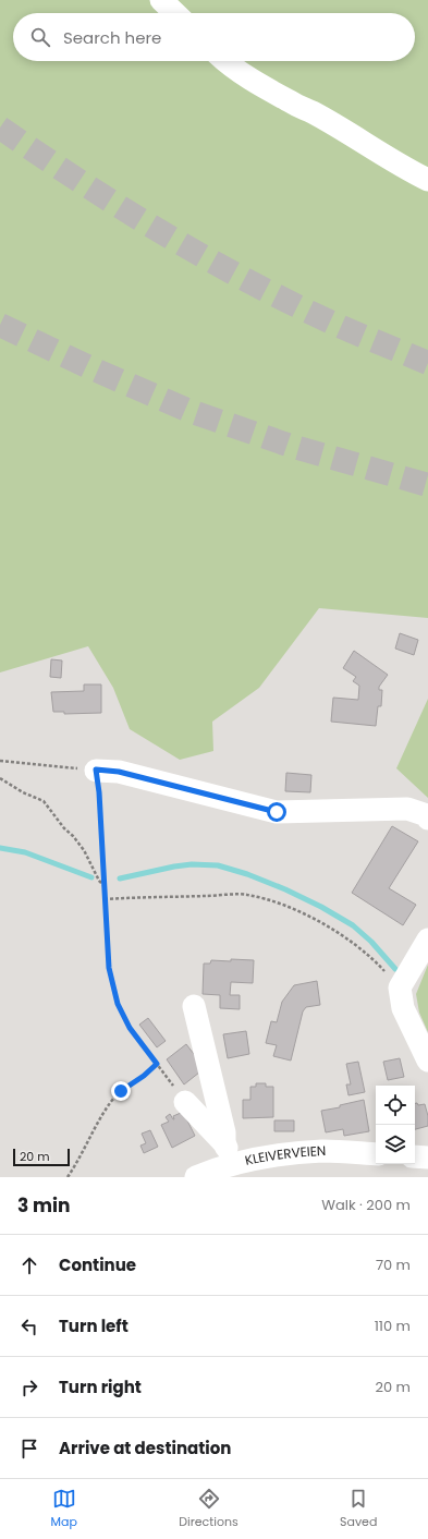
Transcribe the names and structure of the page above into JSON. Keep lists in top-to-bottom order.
{
  "streets": {
    "street": ["KLEIVERVEIEN"]
  },
  "scale_bar": "20 m",
  "page": {
    "search": "Search here",
    "scale": "20 m",
    "heading": ["3 min", "Walk · 200 m"],
    "list": [
      ["Continue", "70 m"],
      ["Turn left", "110 m"],
      ["Turn right", "20 m"],
      "Arrive at destination"
    ],
    "nav": ["Map", "Directions", "Saved"]
  }
}
